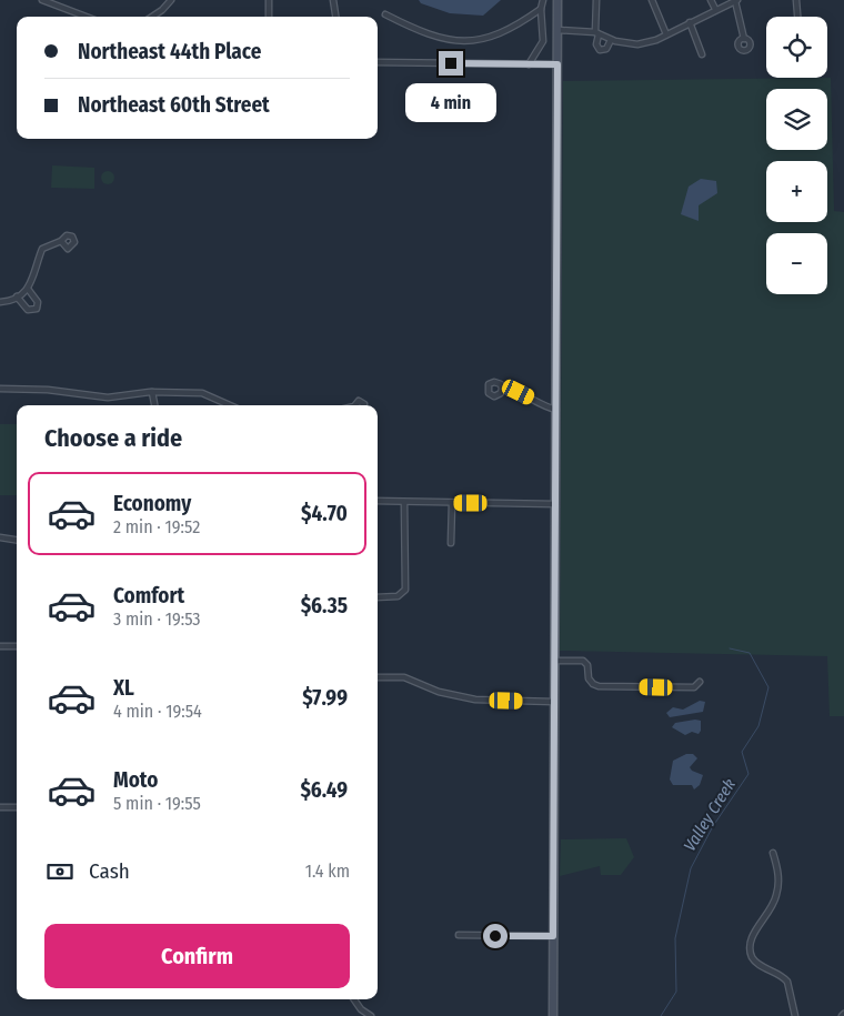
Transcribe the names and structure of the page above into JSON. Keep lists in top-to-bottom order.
{
  "water": ["Valley Creek"],
  "page": {
    "map_buttons": ["+", "−"],
    "banner": ["Northeast 44th Place", "Northeast 60th Street"],
    "bubble": "4 min",
    "heading": "Choose a ride",
    "list": [
      {
        "name": "Economy",
        "note": "2 min · 19:52",
        "value": "$4.70"
      },
      {
        "name": "Comfort",
        "note": "3 min · 19:53",
        "value": "$6.35"
      },
      {
        "name": "XL",
        "note": "4 min · 19:54",
        "value": "$7.99"
      },
      {
        "name": "Moto",
        "note": "5 min · 19:55",
        "value": "$6.49"
      }
    ],
    "pay": ["Cash", "1.4 km"],
    "buttons": "Confirm"
  }
}
